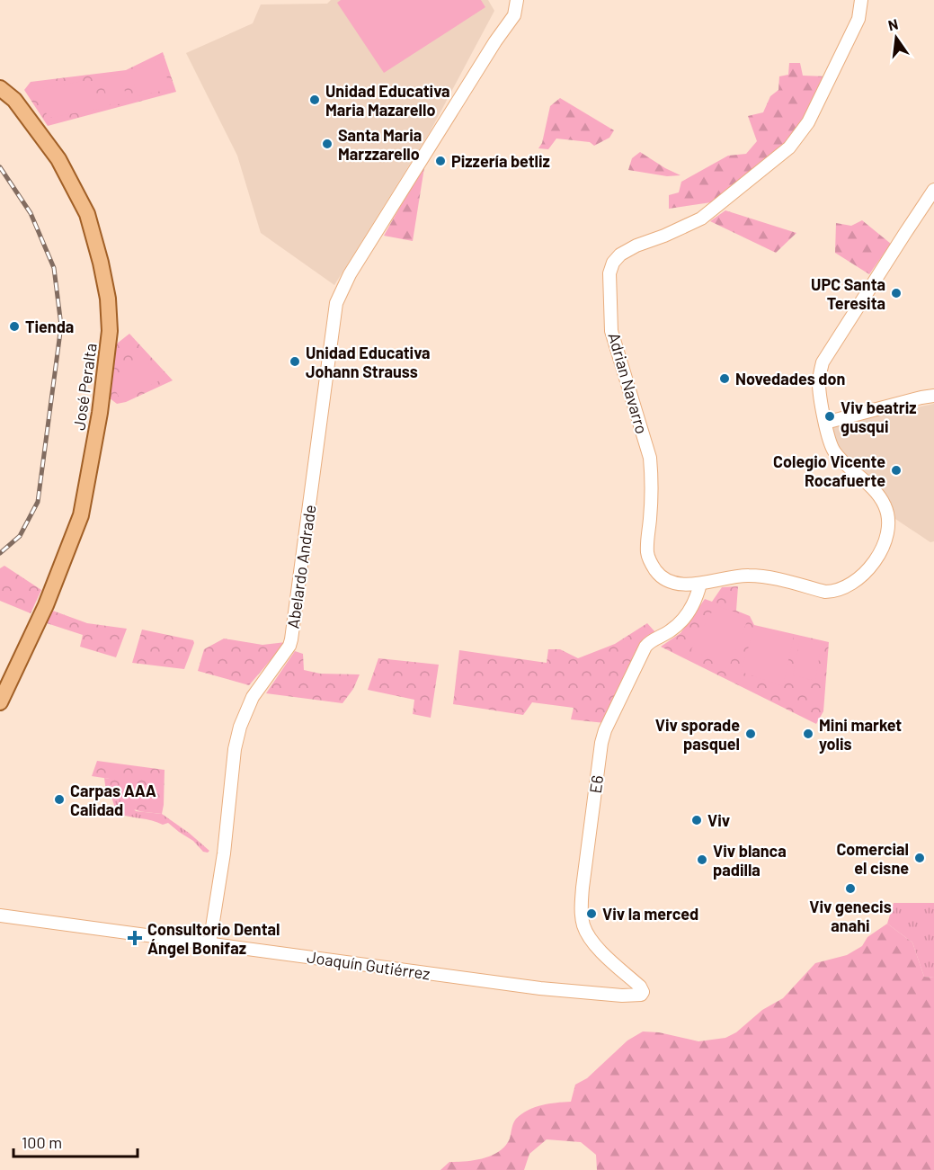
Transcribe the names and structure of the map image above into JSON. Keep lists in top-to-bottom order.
{
  "streets": {
    "main road": ["José Peralta"],
    "street": [
      "Adrian Navarro",
      "Abelardo Andrade",
      "E6",
      "Joaquín Gutiérrez"
    ]
  },
  "crossings": [
    ["Adrian Navarro", "E6"],
    ["Abelardo Andrade", "Joaquín Gutiérrez"],
    ["E6", "Joaquín Gutiérrez"]
  ],
  "places": {
    "other": [
      "Unidad Educativa Maria Mazarello",
      "Santa Maria Marzzarello",
      "Pizzería betliz",
      "UPC Santa Teresita",
      "Tienda",
      "Unidad Educativa Johann Strauss",
      "Novedades don",
      "Viv beatriz gusqui",
      "Colegio Vicente Rocafuerte",
      "Viv sporade pasquel",
      "Mini market yolis",
      "Carpas AAA Calidad",
      "Viv",
      "Comercial el cisne",
      "Viv blanca padilla",
      "Viv genecis anahi",
      "Viv la merced"
    ],
    "health": ["Consultorio Dental Ángel Bonifaz"]
  },
  "scale_bar": "100 m",
  "north": "top"
}
